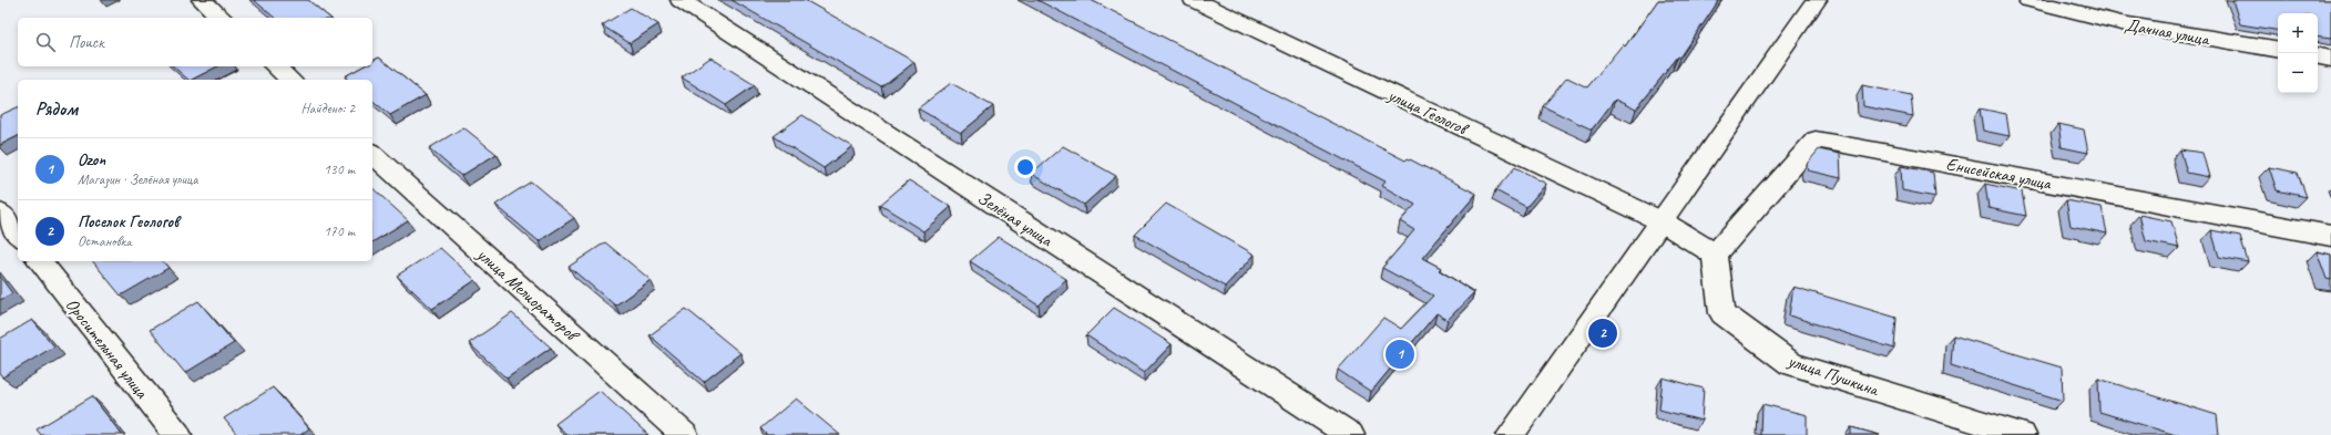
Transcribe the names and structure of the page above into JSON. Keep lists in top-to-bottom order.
{
  "streets": {
    "street": [
      "Дачная улица",
      "улица Геологов",
      "Енисейская улица",
      "Зелёная улица",
      "улица Мелиораторов",
      "Оросительная улица",
      "улица Пушкина"
    ]
  },
  "crossings": [
    ["Енисейская улица", "улица Пушкина"]
  ],
  "page": {
    "map_buttons": ["+", "−"],
    "search": "Поиск",
    "heading": ["Рядом", "Найдено: 2"],
    "list": [
      {
        "mark": "1",
        "name": "Ozon",
        "note": "Магазин · Зелёная улица",
        "value": "130 m"
      },
      {
        "mark": "2",
        "name": "Поселок Геологов",
        "note": "Остановка",
        "value": "170 m"
      }
    ],
    "pins": ["2", "1"]
  }
}
